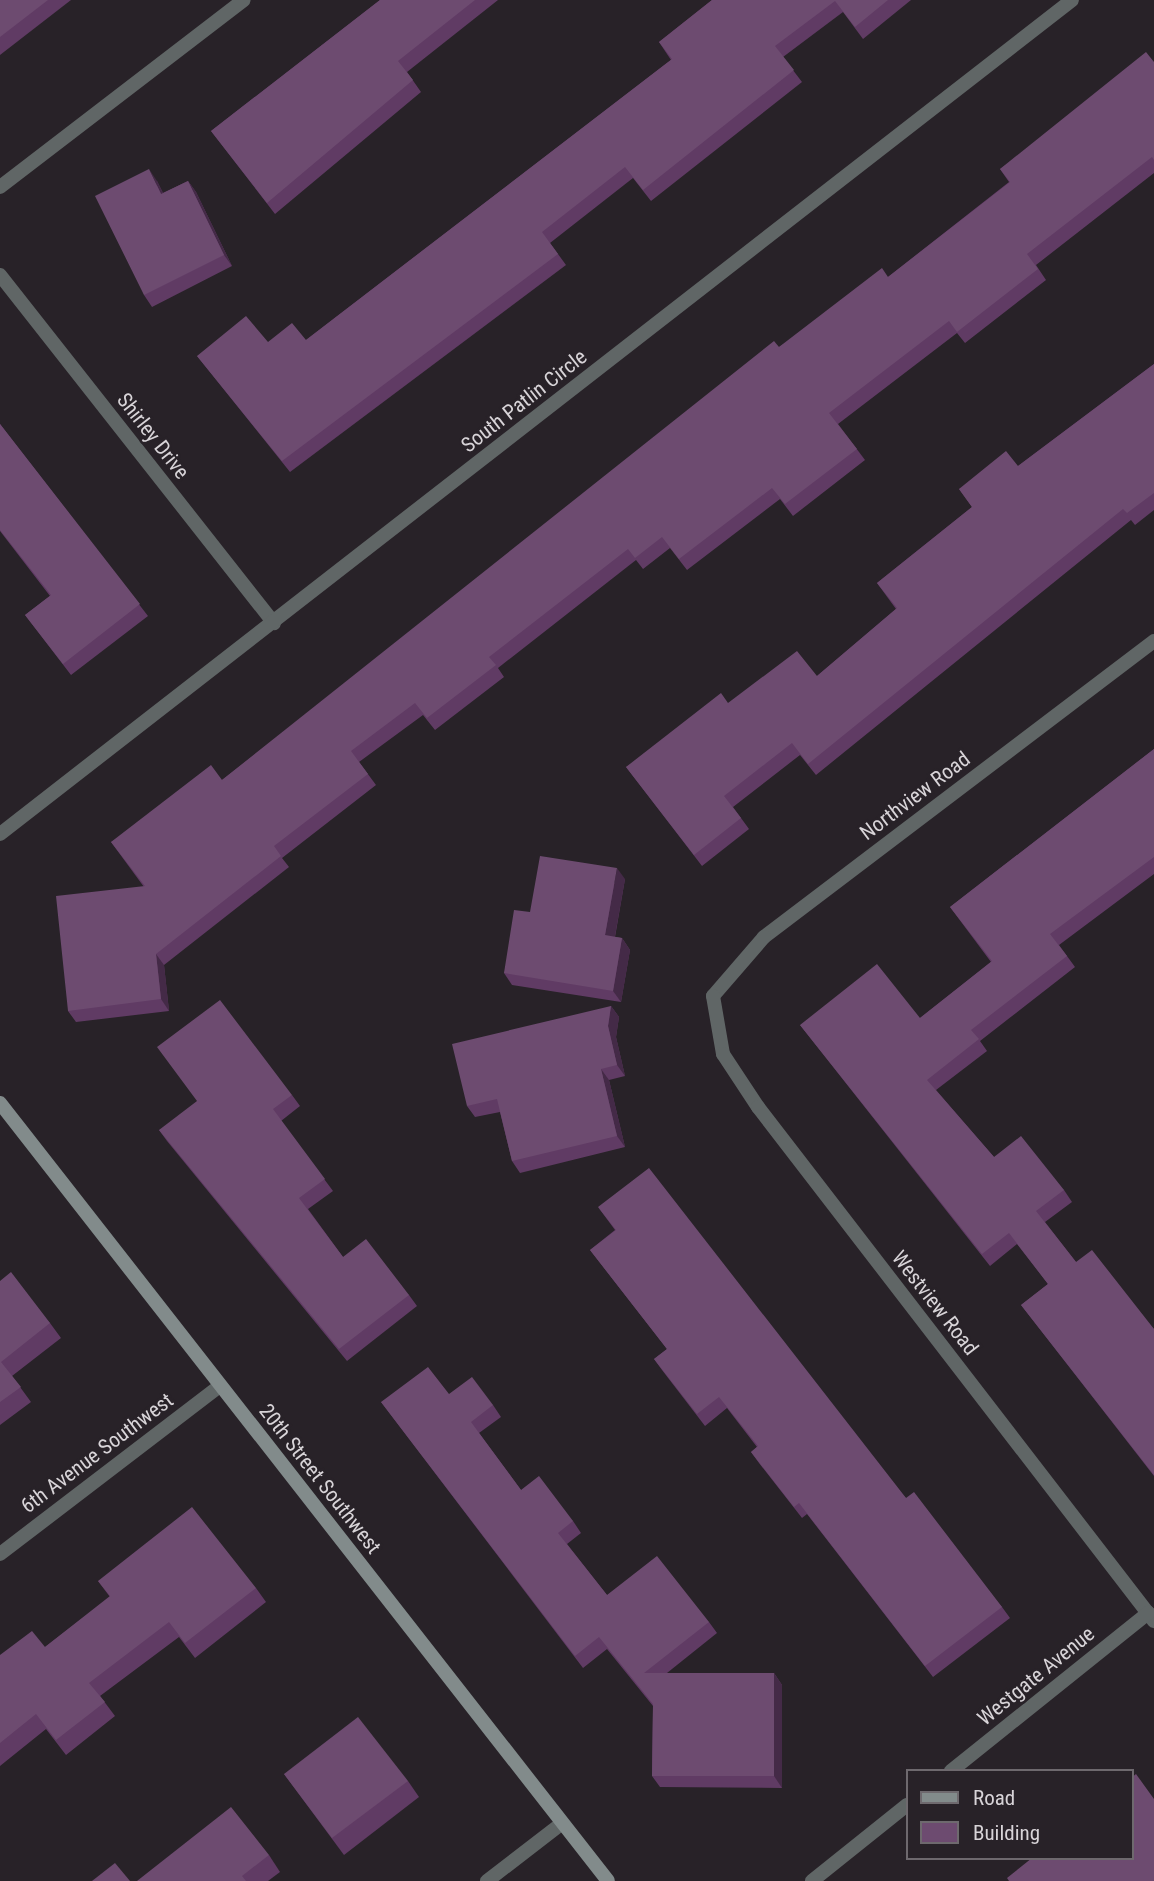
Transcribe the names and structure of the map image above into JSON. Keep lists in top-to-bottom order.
{
  "streets": {
    "street": [
      "South Patlin Circle",
      "Shirley Drive",
      "Northview Road",
      "Westview Road",
      "6th Avenue Southwest",
      "20th Street Southwest",
      "Westgate Avenue"
    ]
  },
  "crossings": [
    ["South Patlin Circle", "Shirley Drive"],
    ["Northview Road", "Westview Road"],
    ["Westview Road", "Westgate Avenue"],
    ["6th Avenue Southwest", "20th Street Southwest"]
  ],
  "legend": ["Road", "Building"]
}
